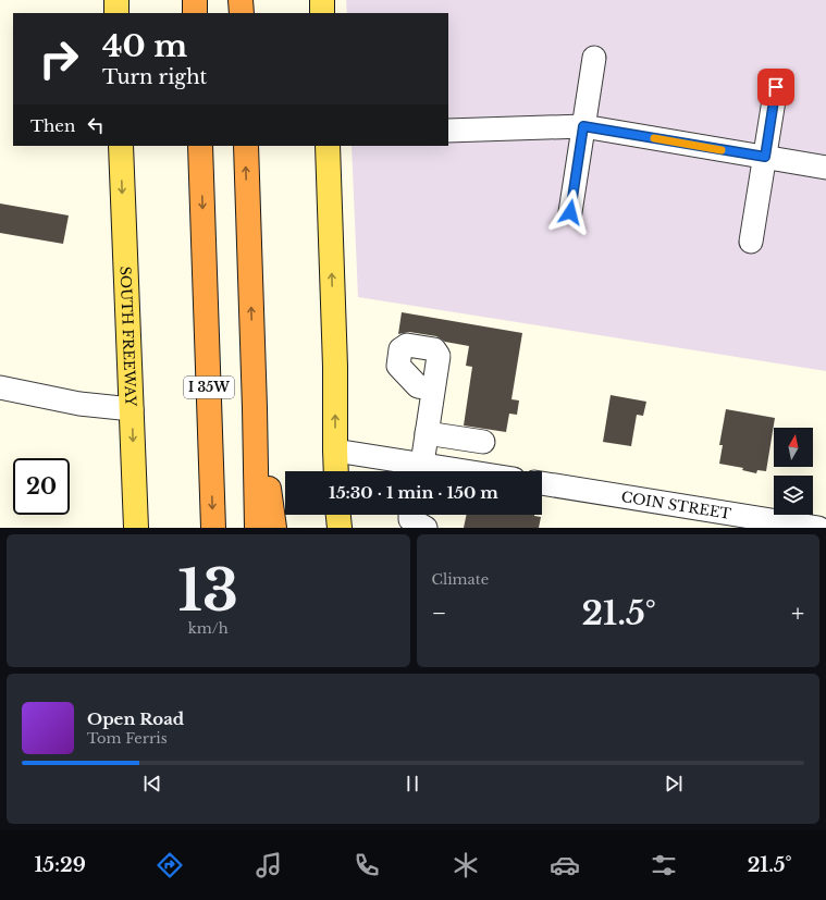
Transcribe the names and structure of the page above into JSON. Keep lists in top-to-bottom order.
{
  "streets": {
    "highway": ["I 35W"],
    "main road": ["SOUTH FREEWAY"],
    "street": ["COIN STREET"]
  },
  "north": "top",
  "page": {
    "turn": ["40 m", "Turn right"],
    "then": "Then",
    "limit": "20",
    "trip": "15:30 · 1 min · 150 m",
    "tile": [
      ["13", "km/h"],
      "Climate"
    ],
    "heat": ["−", "21.5°", "+"],
    "song": ["Open Road", "Tom Ferris"],
    "tabs": ["15:29", "21.5°"]
  }
}
